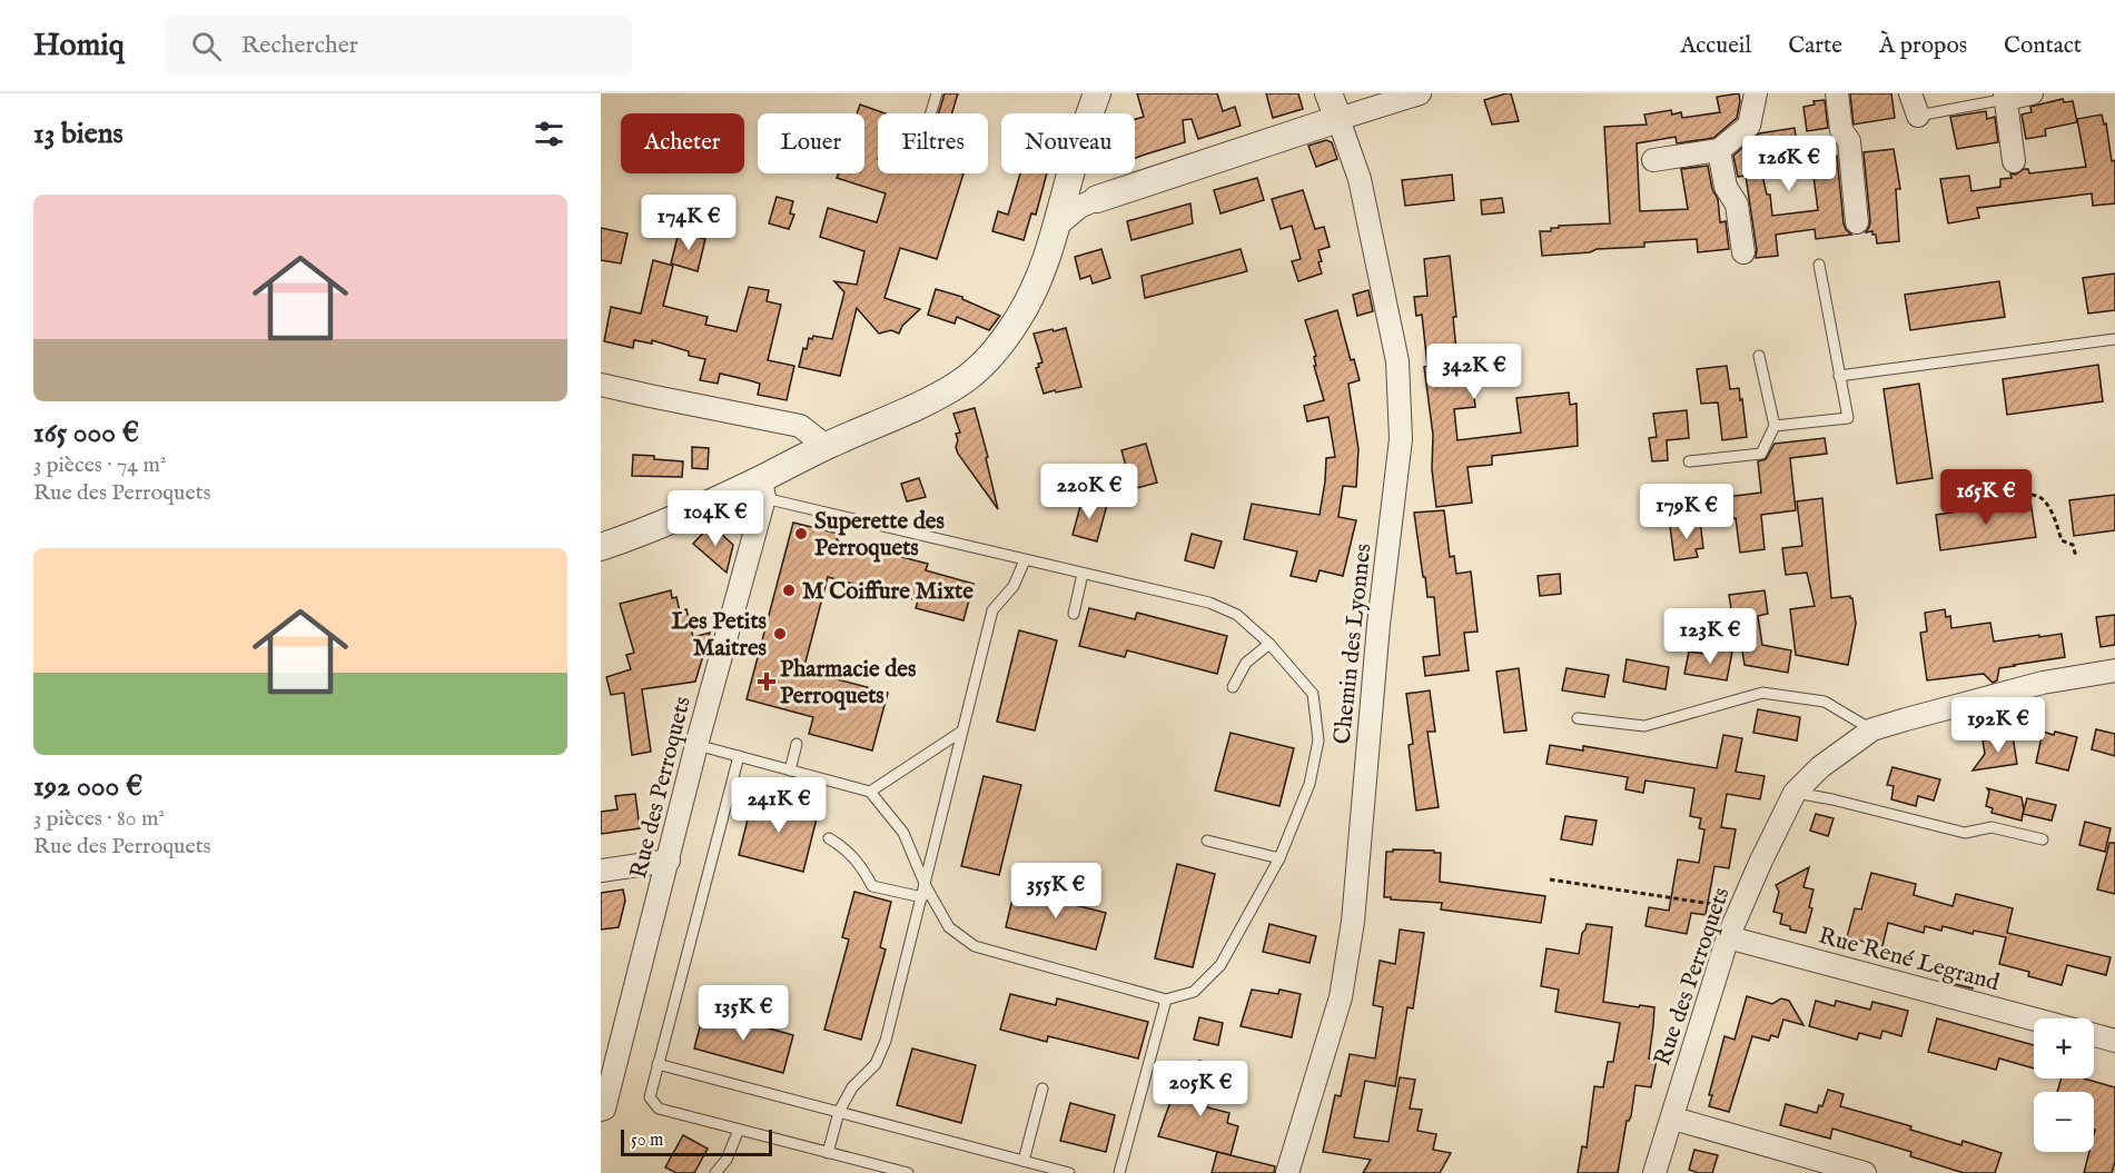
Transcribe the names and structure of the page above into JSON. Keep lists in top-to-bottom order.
{
  "streets": {
    "street": ["Chemin des Lyonnes", "Rue des Perroquets", "Rue René Legrand"]
  },
  "crossings": [
    ["Rue des Perroquets", "Rue René Legrand"]
  ],
  "places": {
    "other": ["Superette des Perroquets", "M Coiffure Mixte", "Les Petits Maitres"],
    "health": ["Pharmacie des Perroquets"]
  },
  "scale_bar": "50 m",
  "page": {
    "header": "Homiq",
    "search": "Rechercher",
    "nav": [
      "Accueil",
      "Carte",
      "À propos",
      "Contact"
    ],
    "heading": "13 biens",
    "chip": [
      "Acheter",
      "Louer",
      "Filtres",
      "Nouveau"
    ],
    "price": [
      "126K €",
      "174K €",
      "342K €",
      "220K €",
      "165K €",
      "179K €",
      "104K €",
      "123K €",
      "192K €",
      "241K €",
      "355K €",
      "135K €",
      "205K €"
    ],
    "list": [
      {
        "name": "165 000 €",
        "note": "3 pièces · 74 m² · Rue des Perroquets"
      },
      {
        "name": "192 000 €",
        "note": "3 pièces · 80 m² · Rue des Perroquets"
      }
    ],
    "map_buttons": ["+", "−"],
    "scale": "50 m"
  }
}
